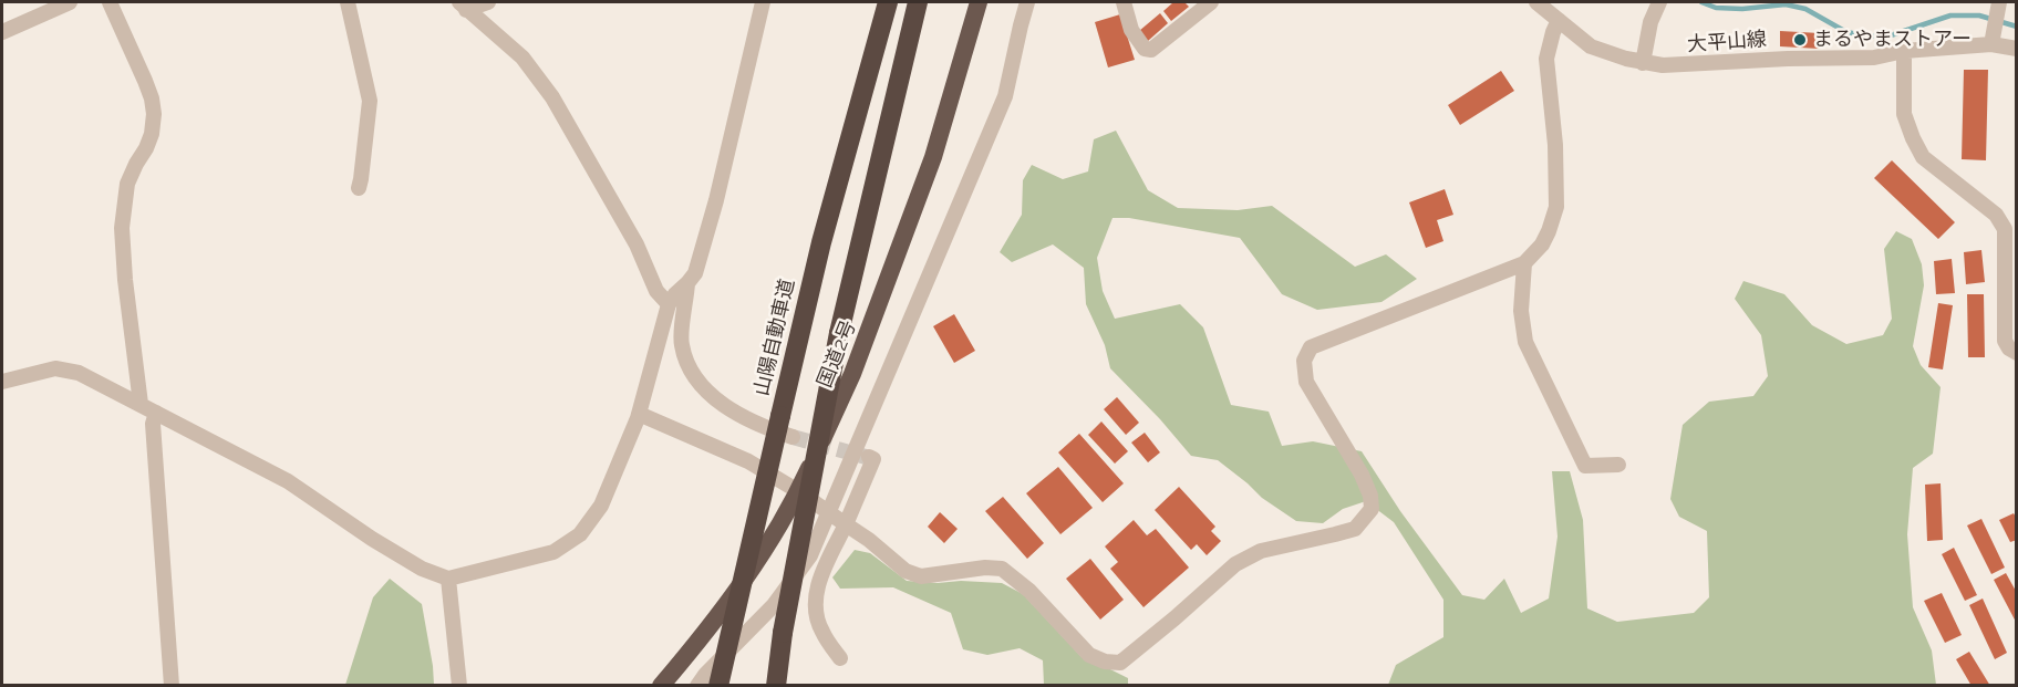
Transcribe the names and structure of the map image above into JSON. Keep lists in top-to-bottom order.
{
  "streets": {
    "highway": ["山陽自動車道", "国道2号"],
    "street": ["大平山線"]
  },
  "places": ["まるやまストアー"]
}
